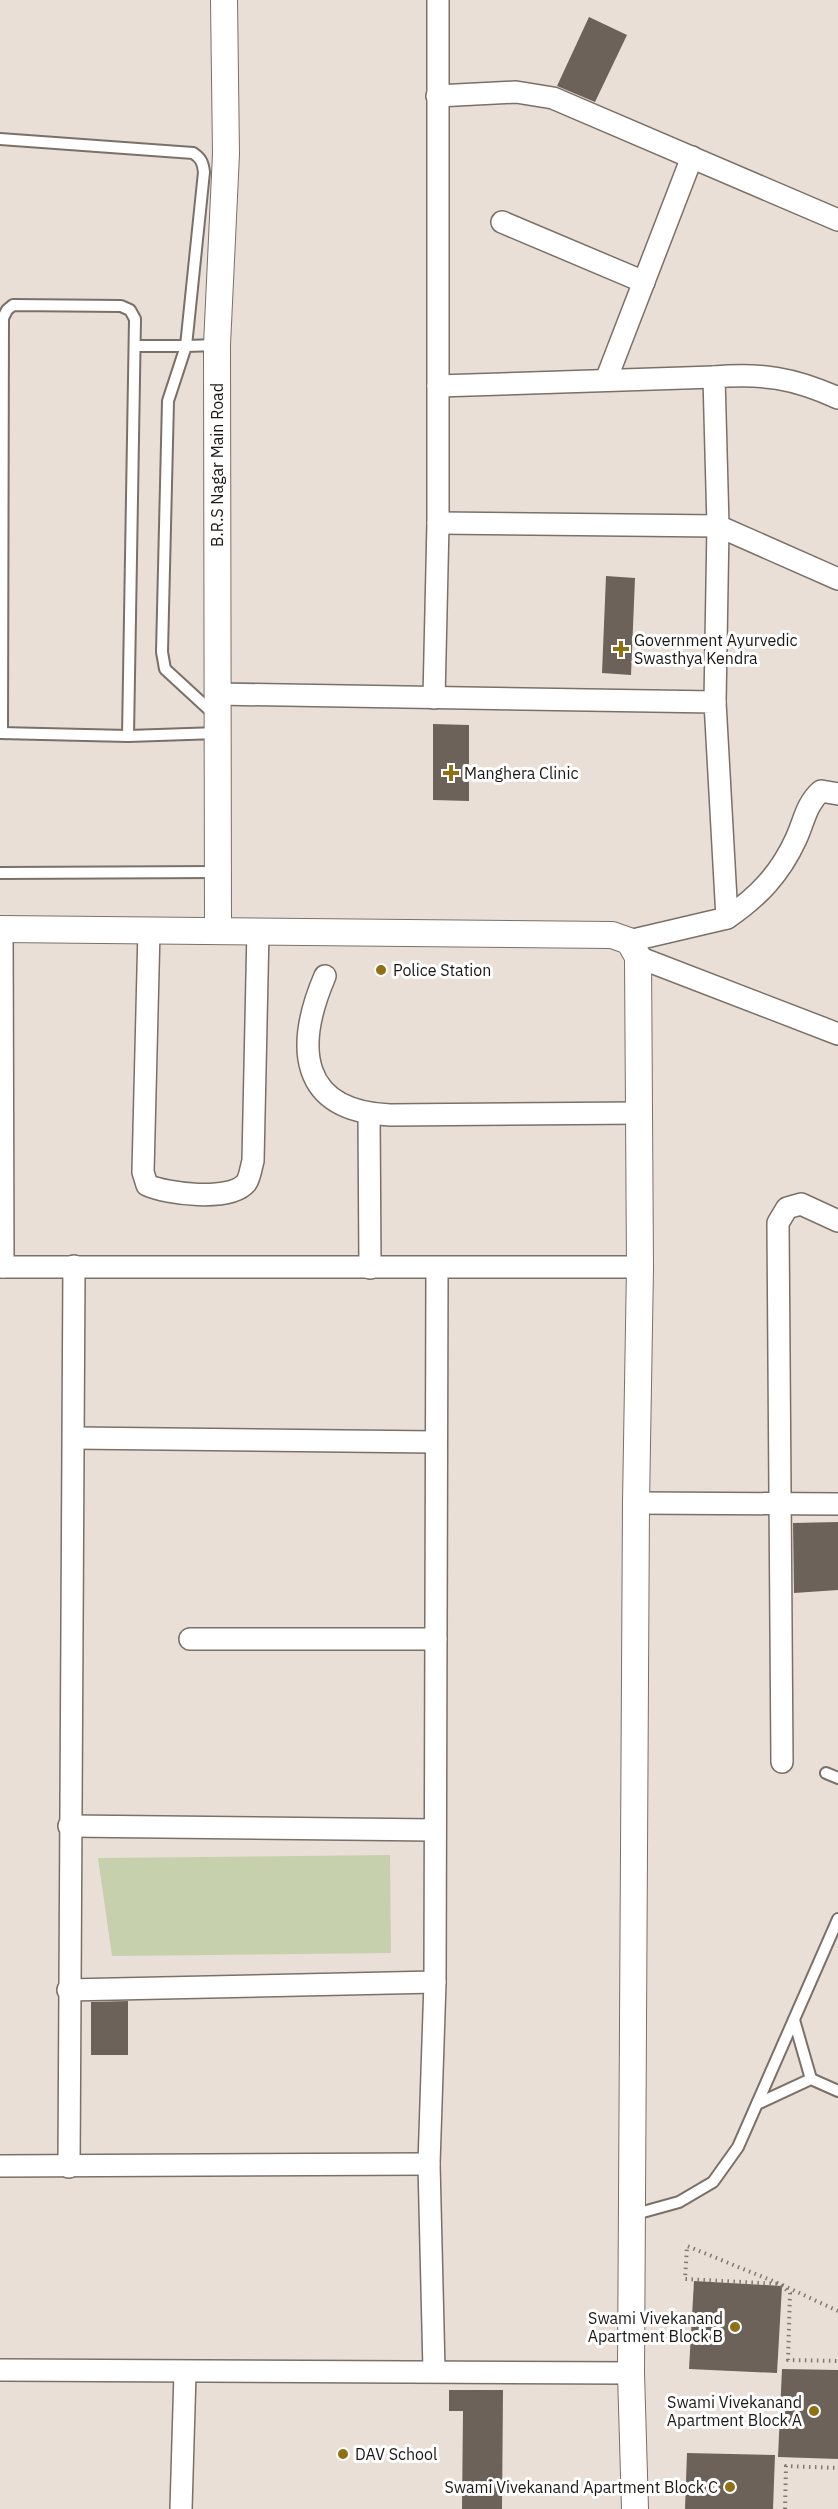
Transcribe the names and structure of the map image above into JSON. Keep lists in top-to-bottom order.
{
  "streets": {
    "street": ["B.R.S Nagar Main Road"]
  },
  "places": {
    "health": ["Government Ayurvedic Swasthya Kendra", "Manghera Clinic"],
    "other": [
      "Police Station",
      "Swami Vivekanand Apartment Block B",
      "Swami Vivekanand Apartment Block A",
      "DAV School",
      "Swami Vivekanand Apartment Block C"
    ]
  }
}
